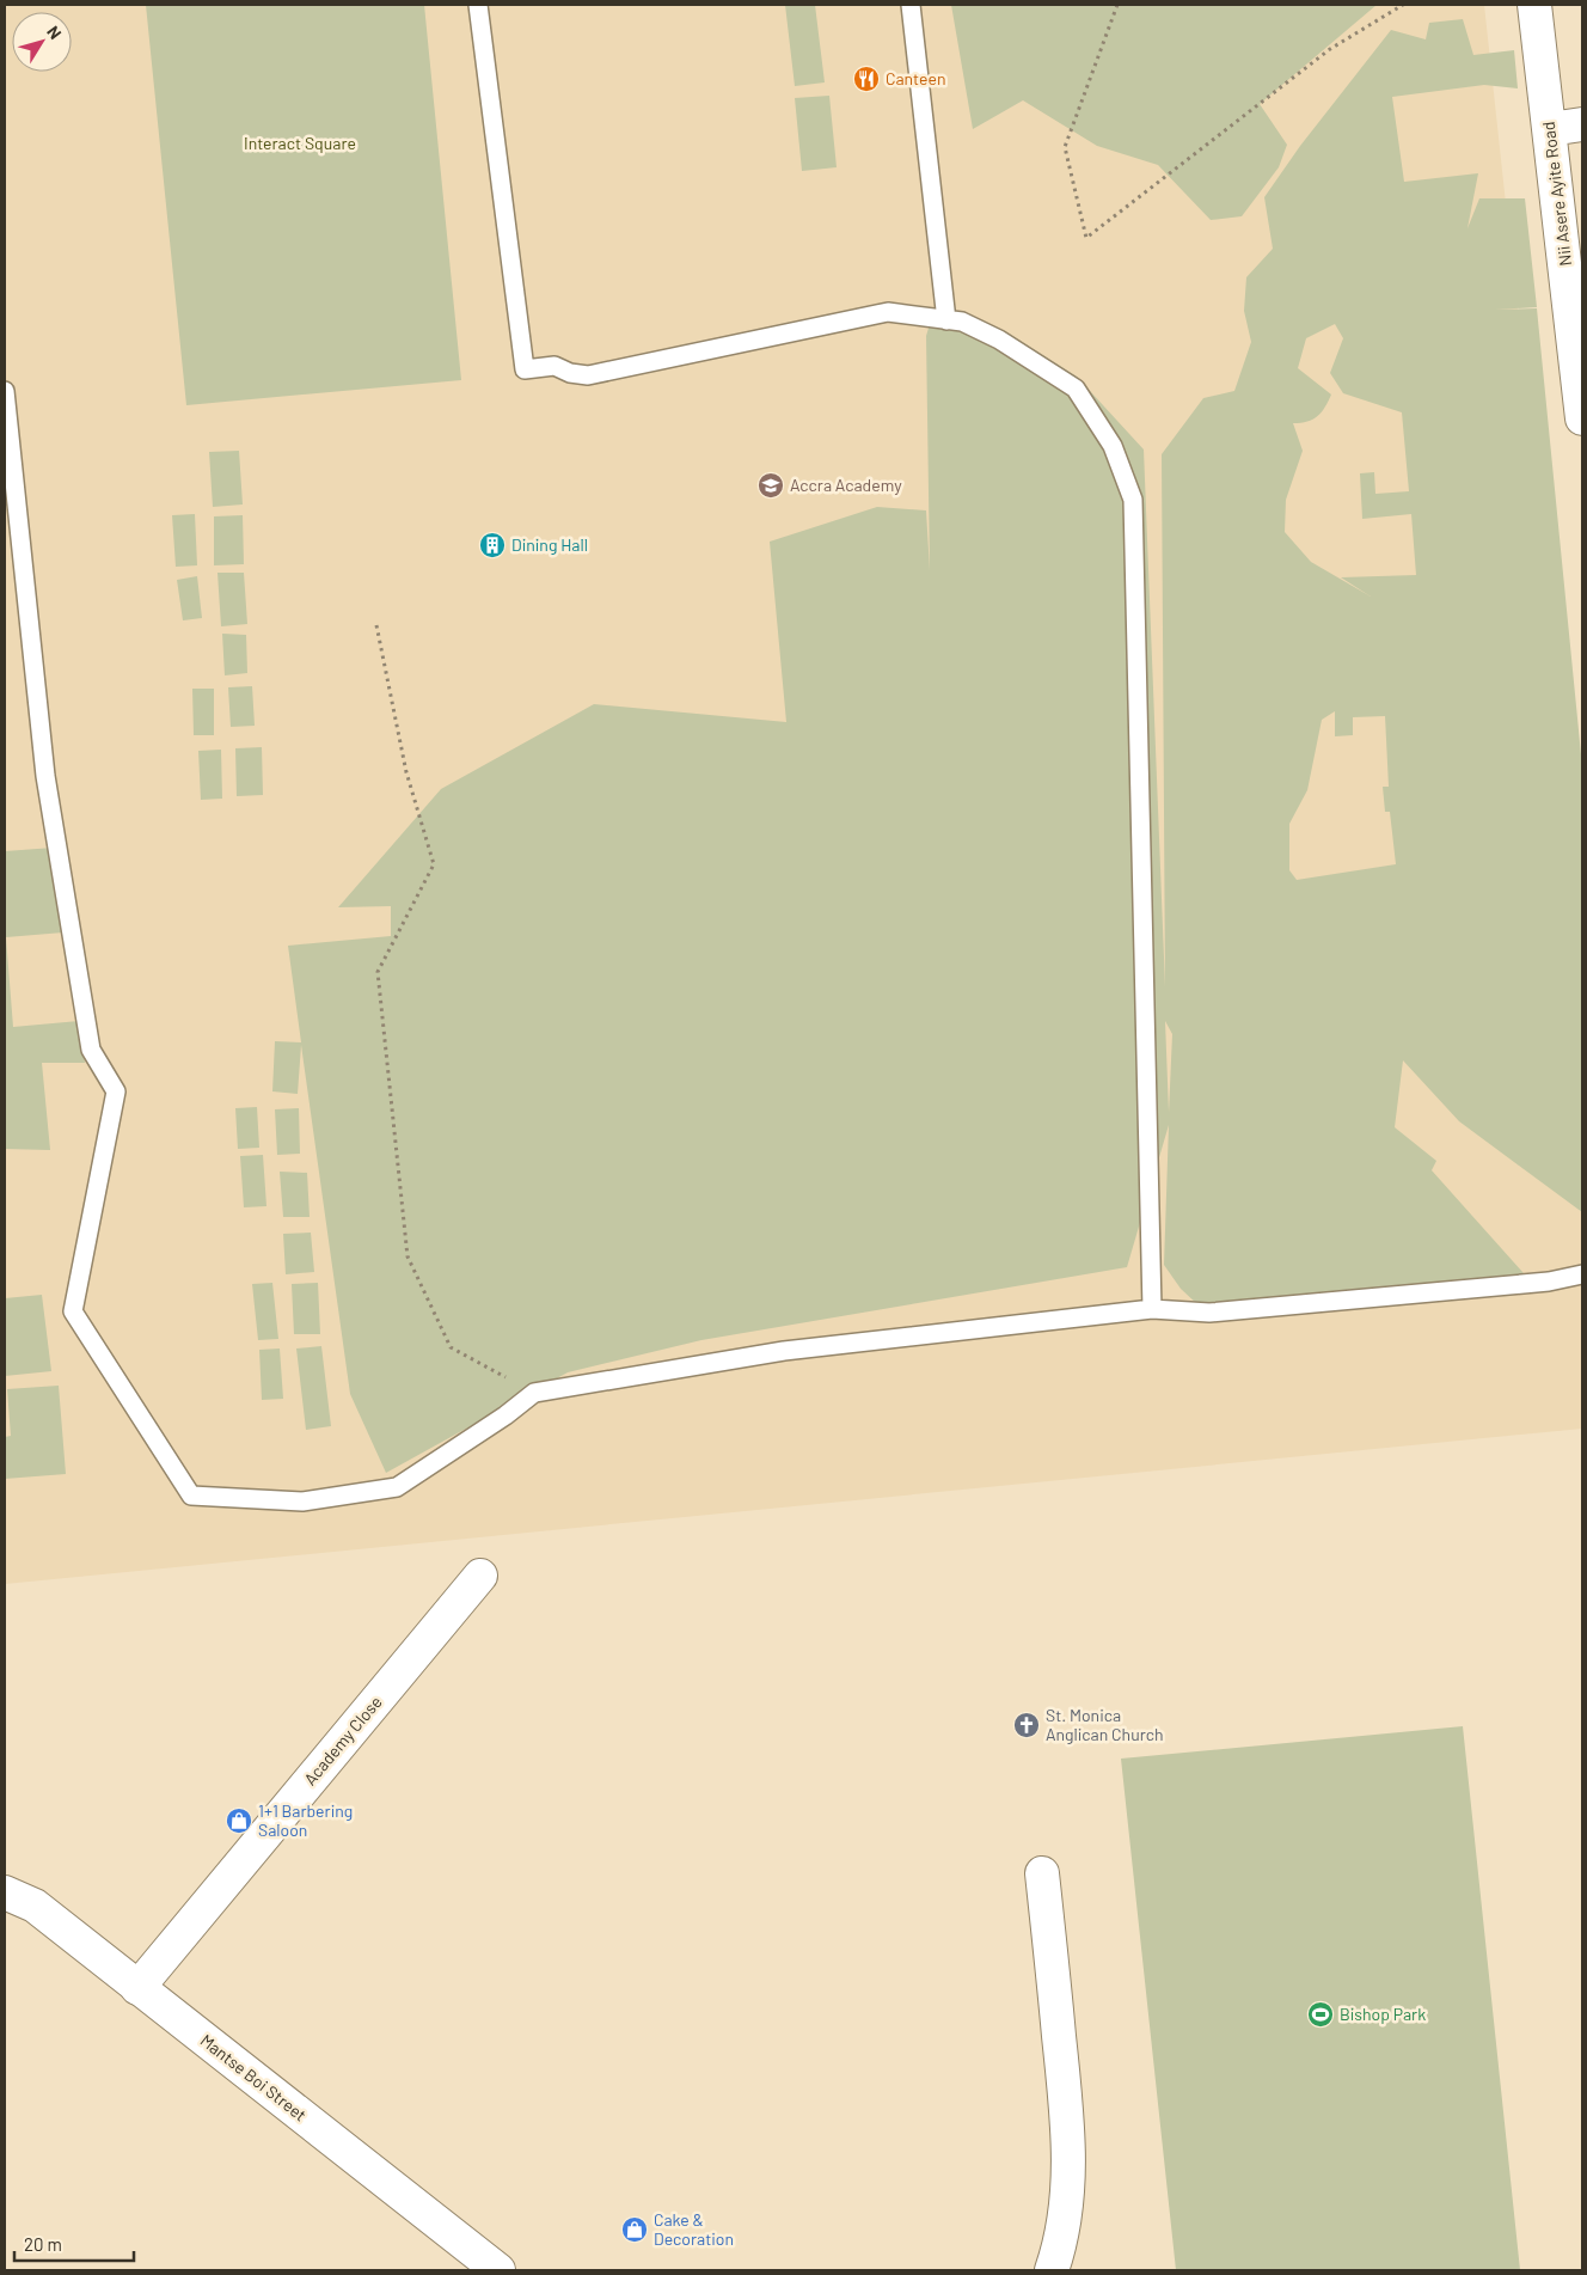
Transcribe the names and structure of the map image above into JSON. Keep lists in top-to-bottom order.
{
  "streets": {
    "street": ["Nii Asere Ayite Road", "Academy Close", "Mantse Boi Street"]
  },
  "crossings": [
    ["Academy Close", "Mantse Boi Street"]
  ],
  "parks": ["Interact Square"],
  "places": {
    "restaurant": ["Canteen"],
    "school or university": ["Accra Academy"],
    "building": ["Dining Hall"],
    "church": ["St. Monica Anglican Church"],
    "shop": ["1+1 Barbering Saloon", "Cake & Decoration"],
    "sports": ["Bishop Park"]
  },
  "scale_bar": "20 m",
  "north": "top right"
}
